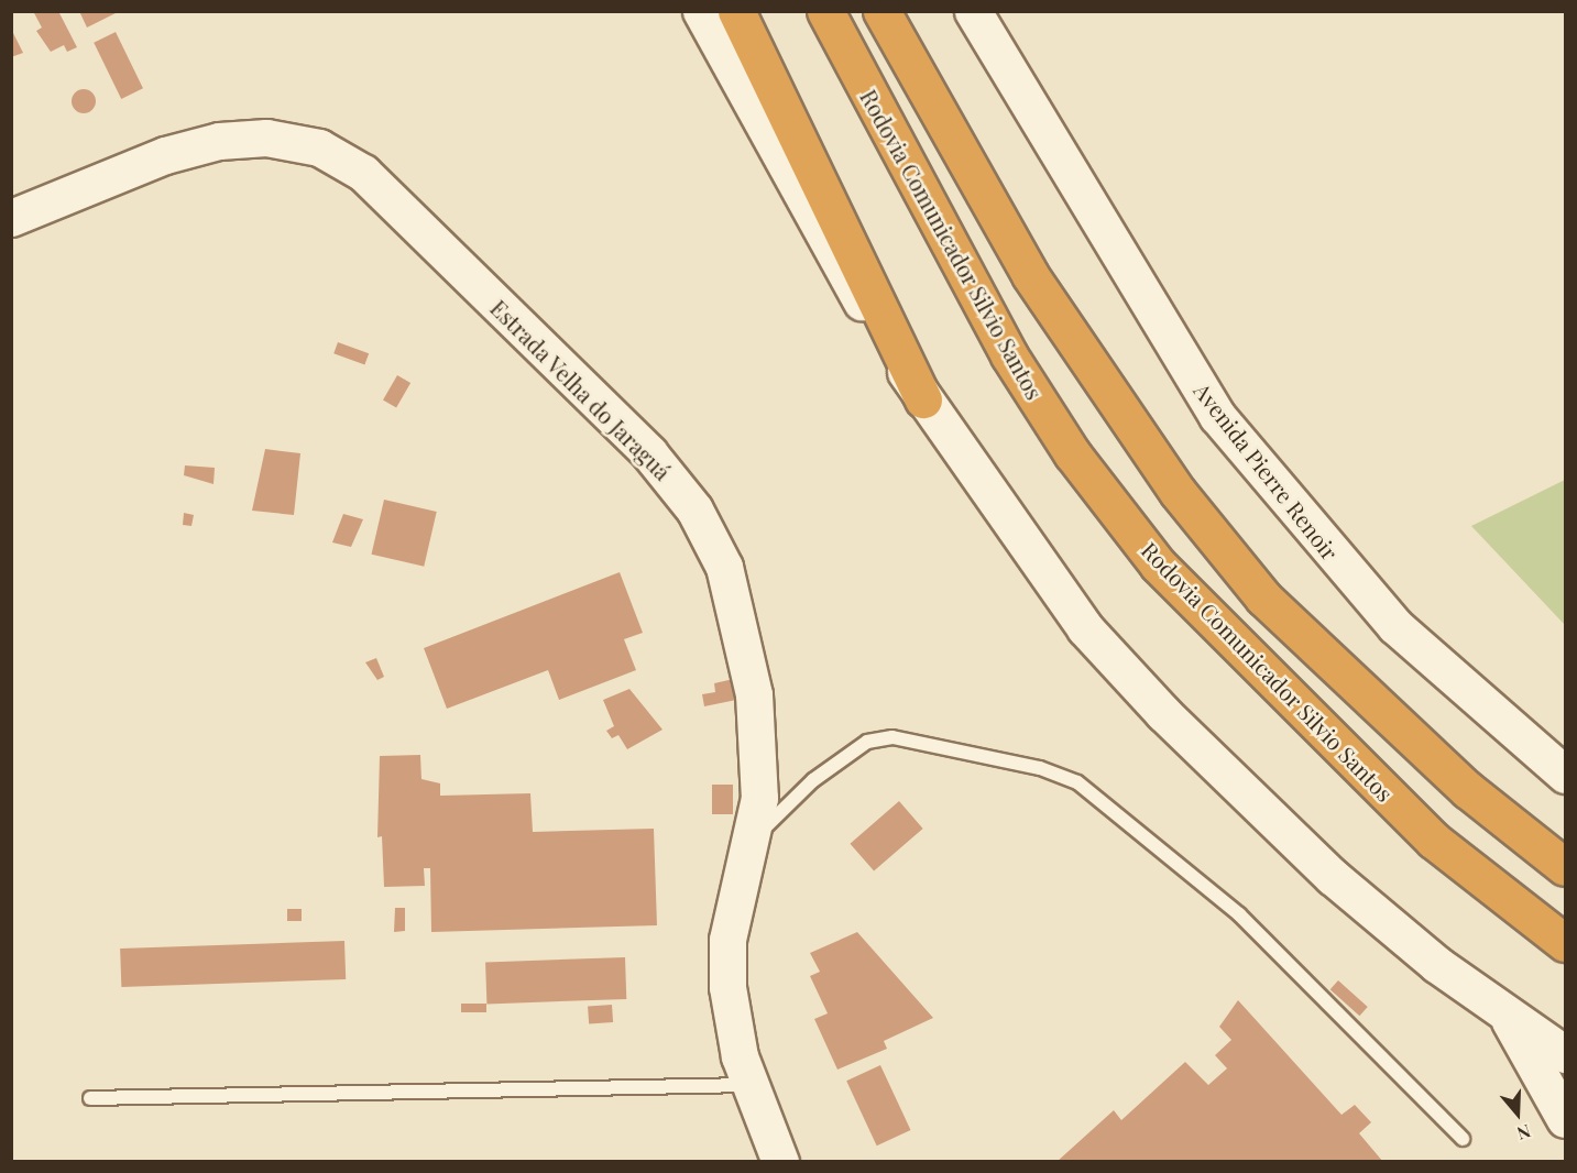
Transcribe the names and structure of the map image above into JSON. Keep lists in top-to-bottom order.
{
  "streets": {
    "highway": ["Rodovia Comunicador Silvio Santos"],
    "street": ["Estrada Velha do Jaraguá", "Avenida Pierre Renoir"]
  },
  "north": "bottom"
}
